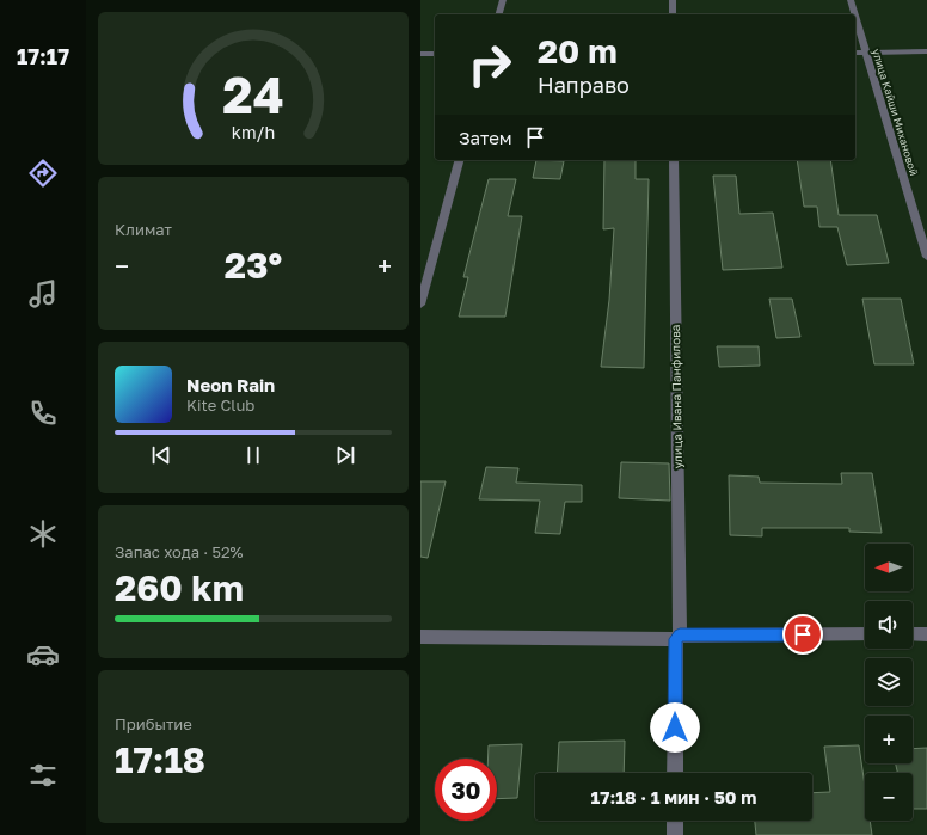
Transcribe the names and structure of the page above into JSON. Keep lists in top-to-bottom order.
{
  "streets": {
    "street": ["улица Кайши Михановой", "улица Ивана Панфилова"]
  },
  "north": "left",
  "page": {
    "tabs": "17:17",
    "turn": ["20 m", "Направо"],
    "then": "Затем",
    "tile": [
      "Климат",
      ["Запас хода · 52%", "260 km"],
      ["Прибытие", "17:18"]
    ],
    "heat": ["−", "23°", "+"],
    "song": ["Neon Rain", "Kite Club"],
    "map_buttons": ["+", "−"],
    "limit": "30",
    "trip": "17:18 · 1 мин · 50 m",
    "gauge": ["24", "km/h"]
  }
}
